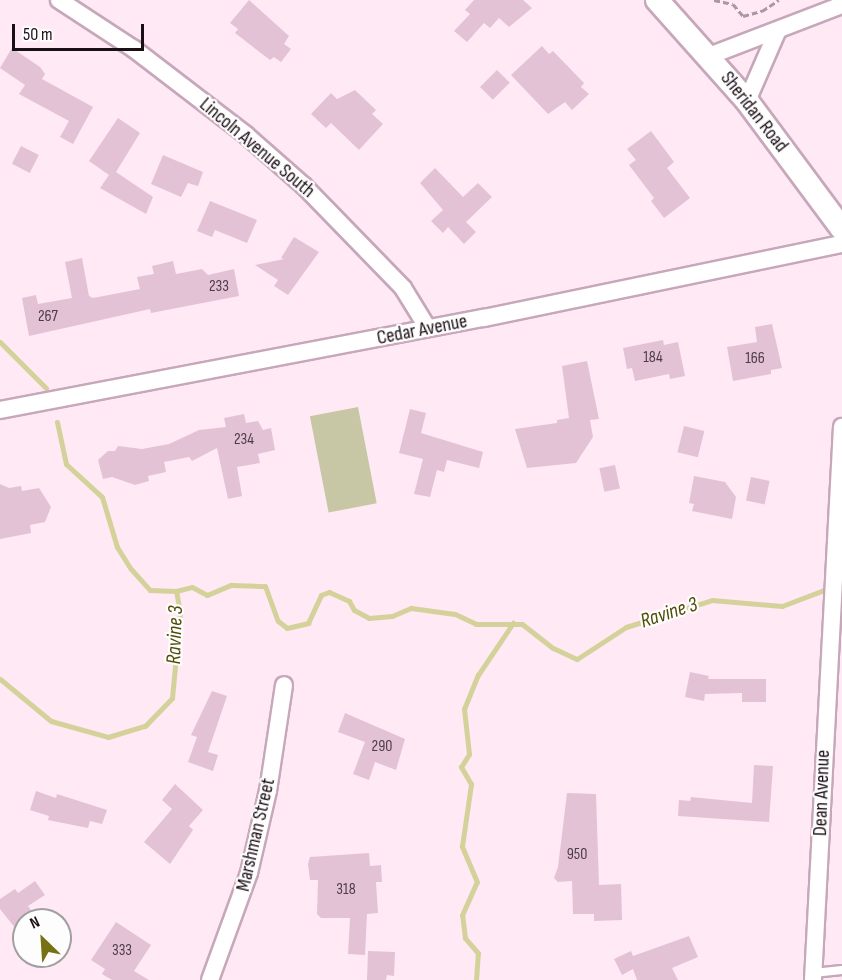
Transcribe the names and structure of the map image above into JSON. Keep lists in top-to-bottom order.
{
  "streets": {
    "street": [
      "Sheridan Road",
      "Lincoln Avenue South",
      "Cedar Avenue",
      "Dean Avenue",
      "Marshman Street"
    ]
  },
  "crossings": [
    ["Lincoln Avenue South", "Cedar Avenue"]
  ],
  "water": ["Ravine 3"],
  "house_numbers": [
    "233",
    "267",
    "184",
    "166",
    "234",
    "290",
    "950",
    "318",
    "333"
  ],
  "scale_bar": "50 m",
  "north": "top left"
}
